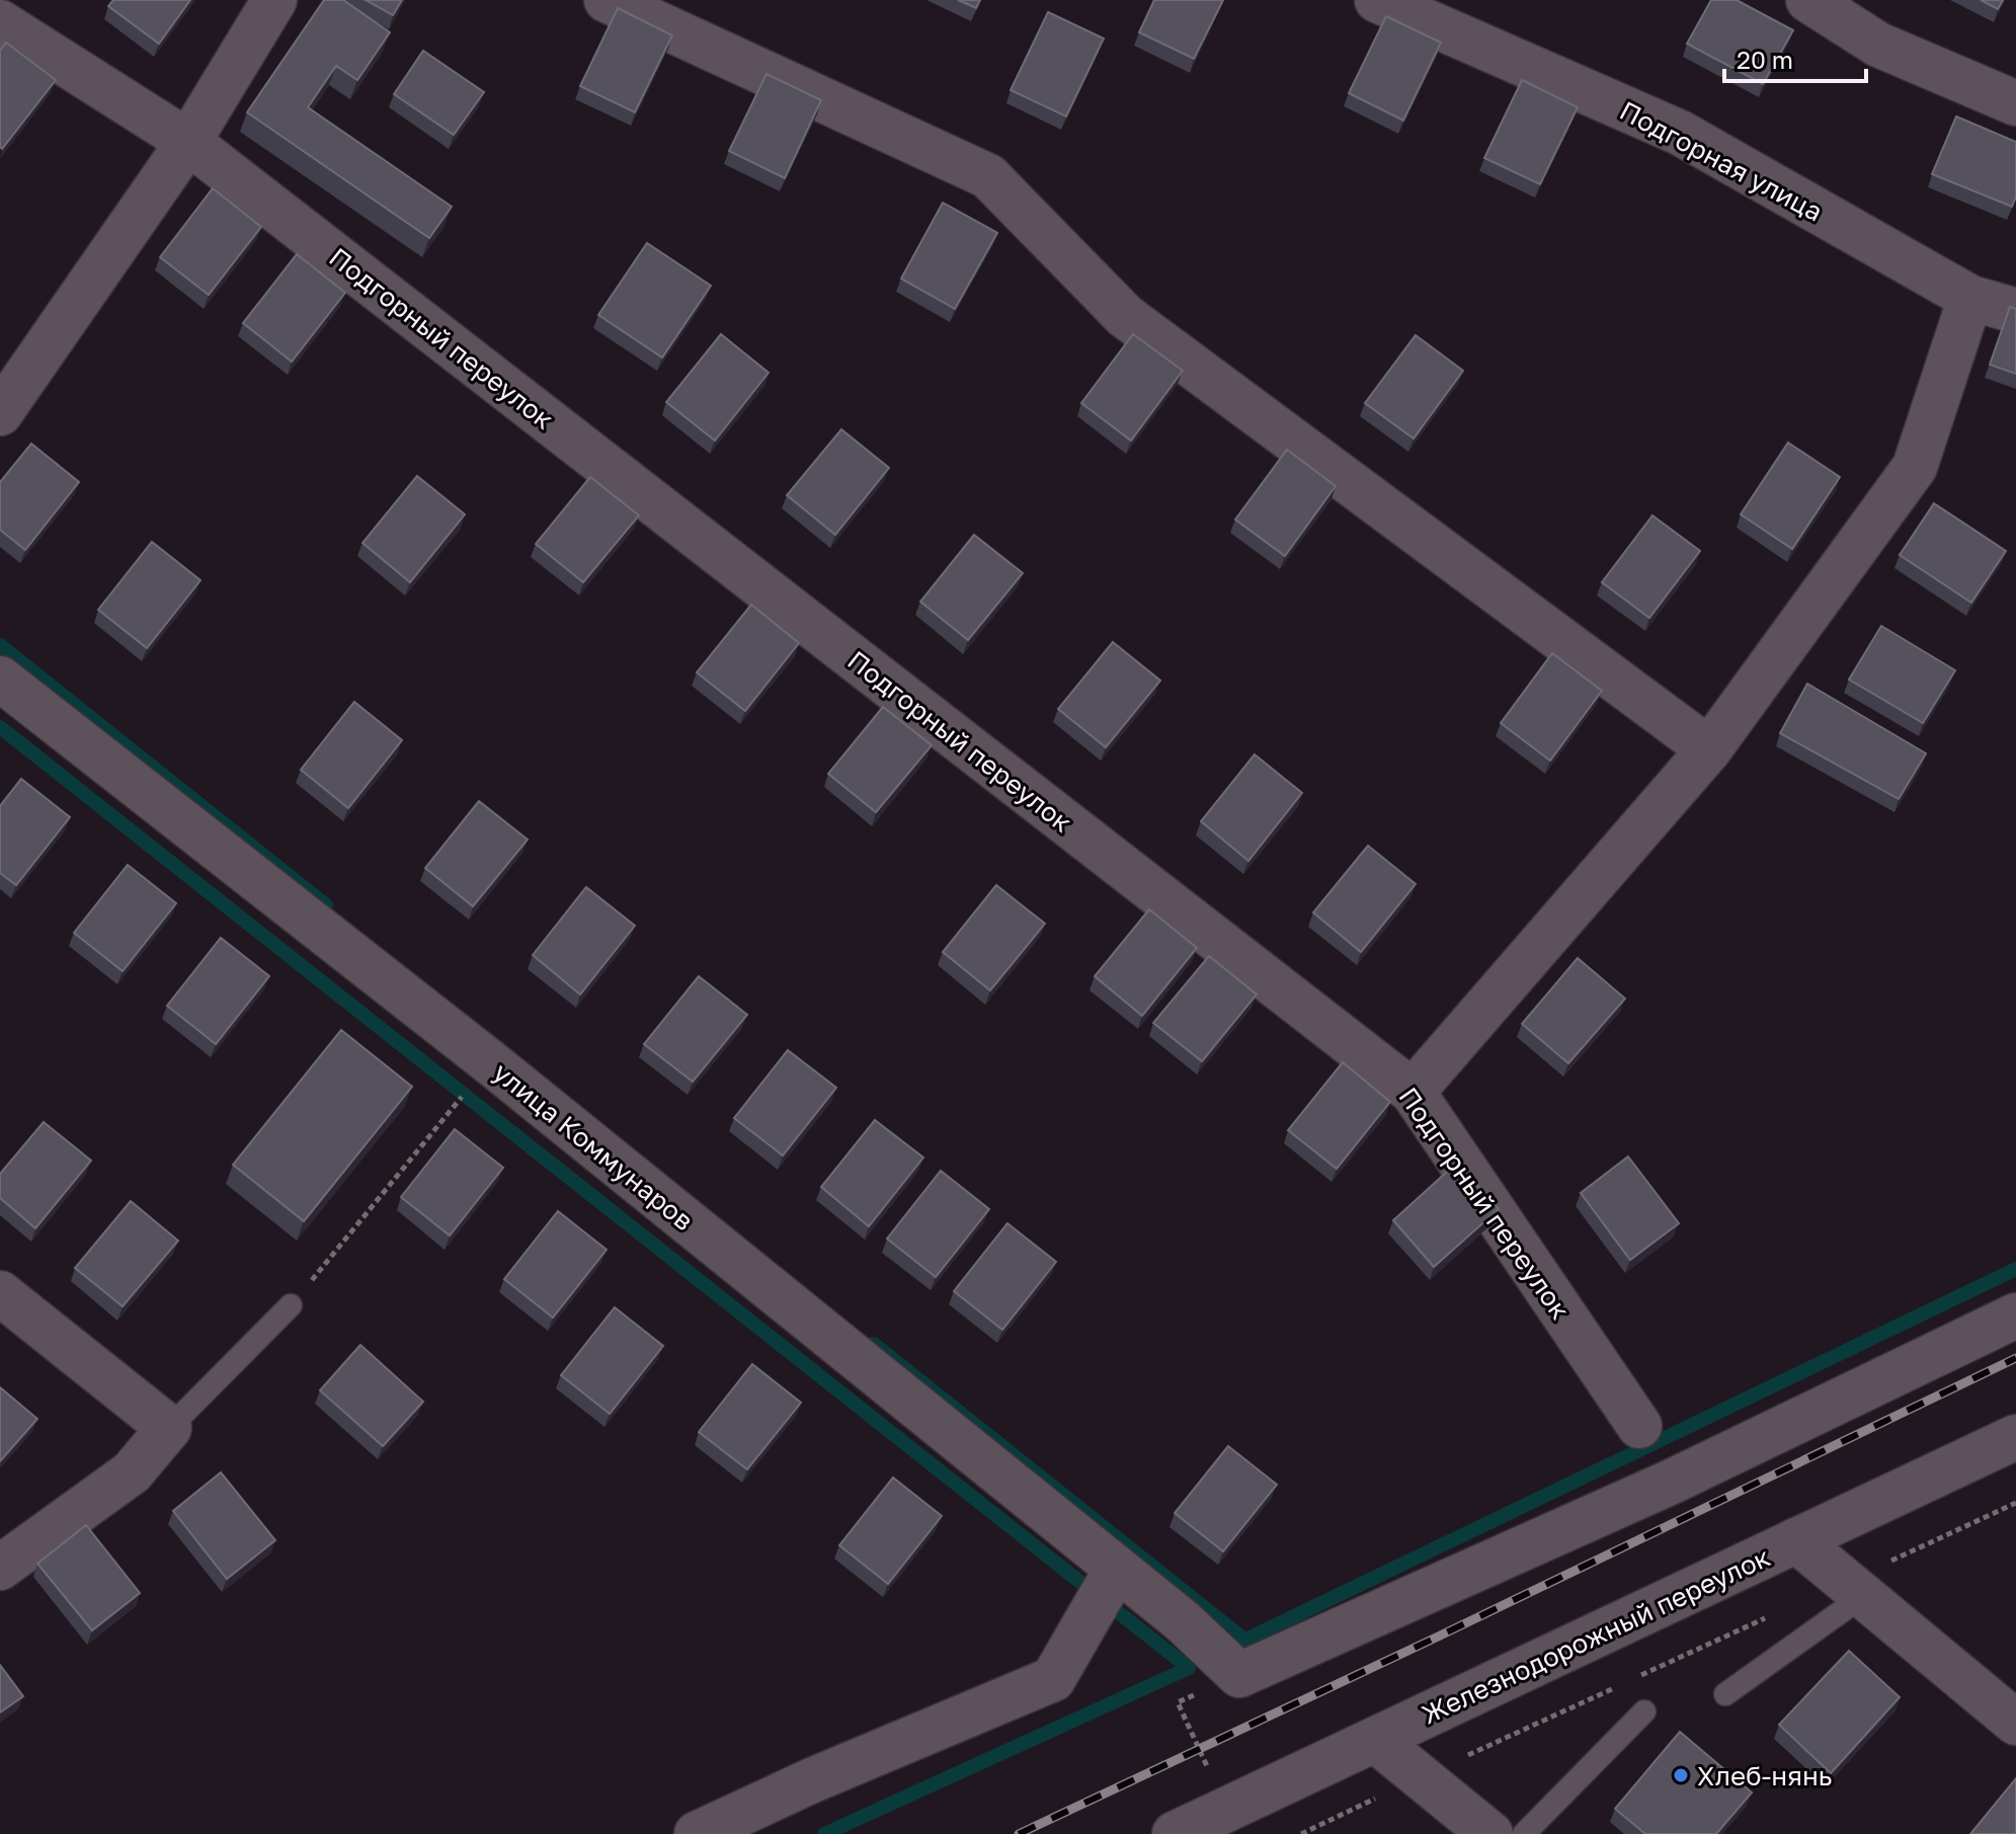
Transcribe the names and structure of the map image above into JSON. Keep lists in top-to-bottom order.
{
  "streets": {
    "street": [
      "Подгорная улица",
      "Подгорный переулок",
      "улица Коммунаров",
      "Железнодорожный переулок"
    ]
  },
  "places": ["Хлеб-нянь"],
  "scale_bar": "20 m"
}
